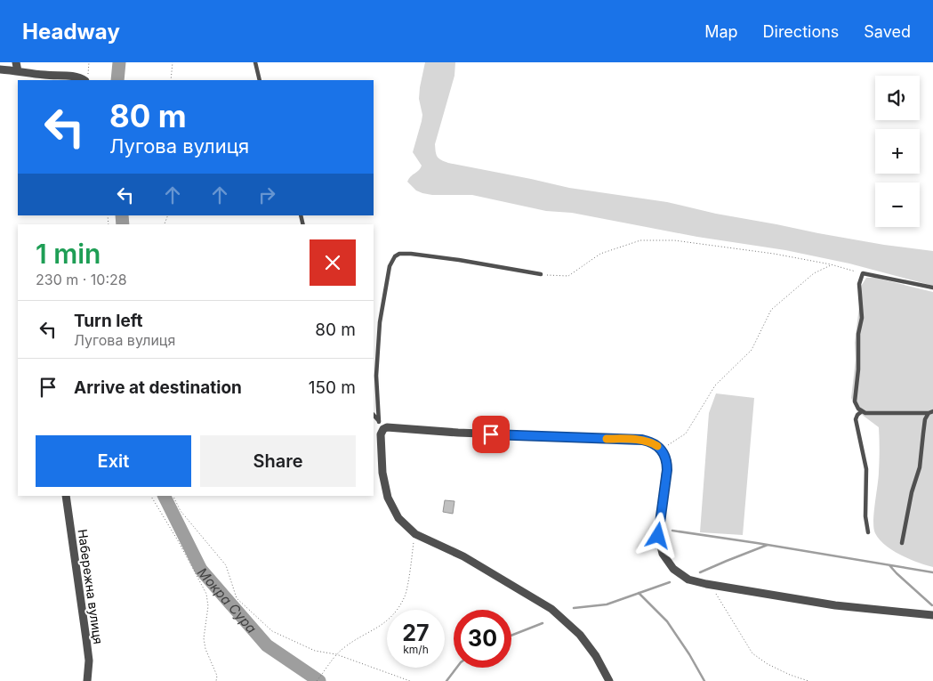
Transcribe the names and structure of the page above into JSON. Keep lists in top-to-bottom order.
{
  "streets": {
    "street": ["Набережна вулиця"]
  },
  "water": ["Мокра Сура"],
  "page": {
    "header": "Headway",
    "nav": ["Map", "Directions", "Saved"],
    "map_buttons": ["+", "−"],
    "turn": ["80 m", "Лугова вулиця"],
    "heading": ["1 min", "230 m · 10:28"],
    "list": [
      {
        "name": "Turn left",
        "note": "Лугова вулиця",
        "value": "80 m"
      },
      {
        "name": "Arrive at destination",
        "value": "150 m"
      }
    ],
    "buttons": ["Exit", "Share"],
    "speed": "27 km/h",
    "limit": "30"
  }
}
